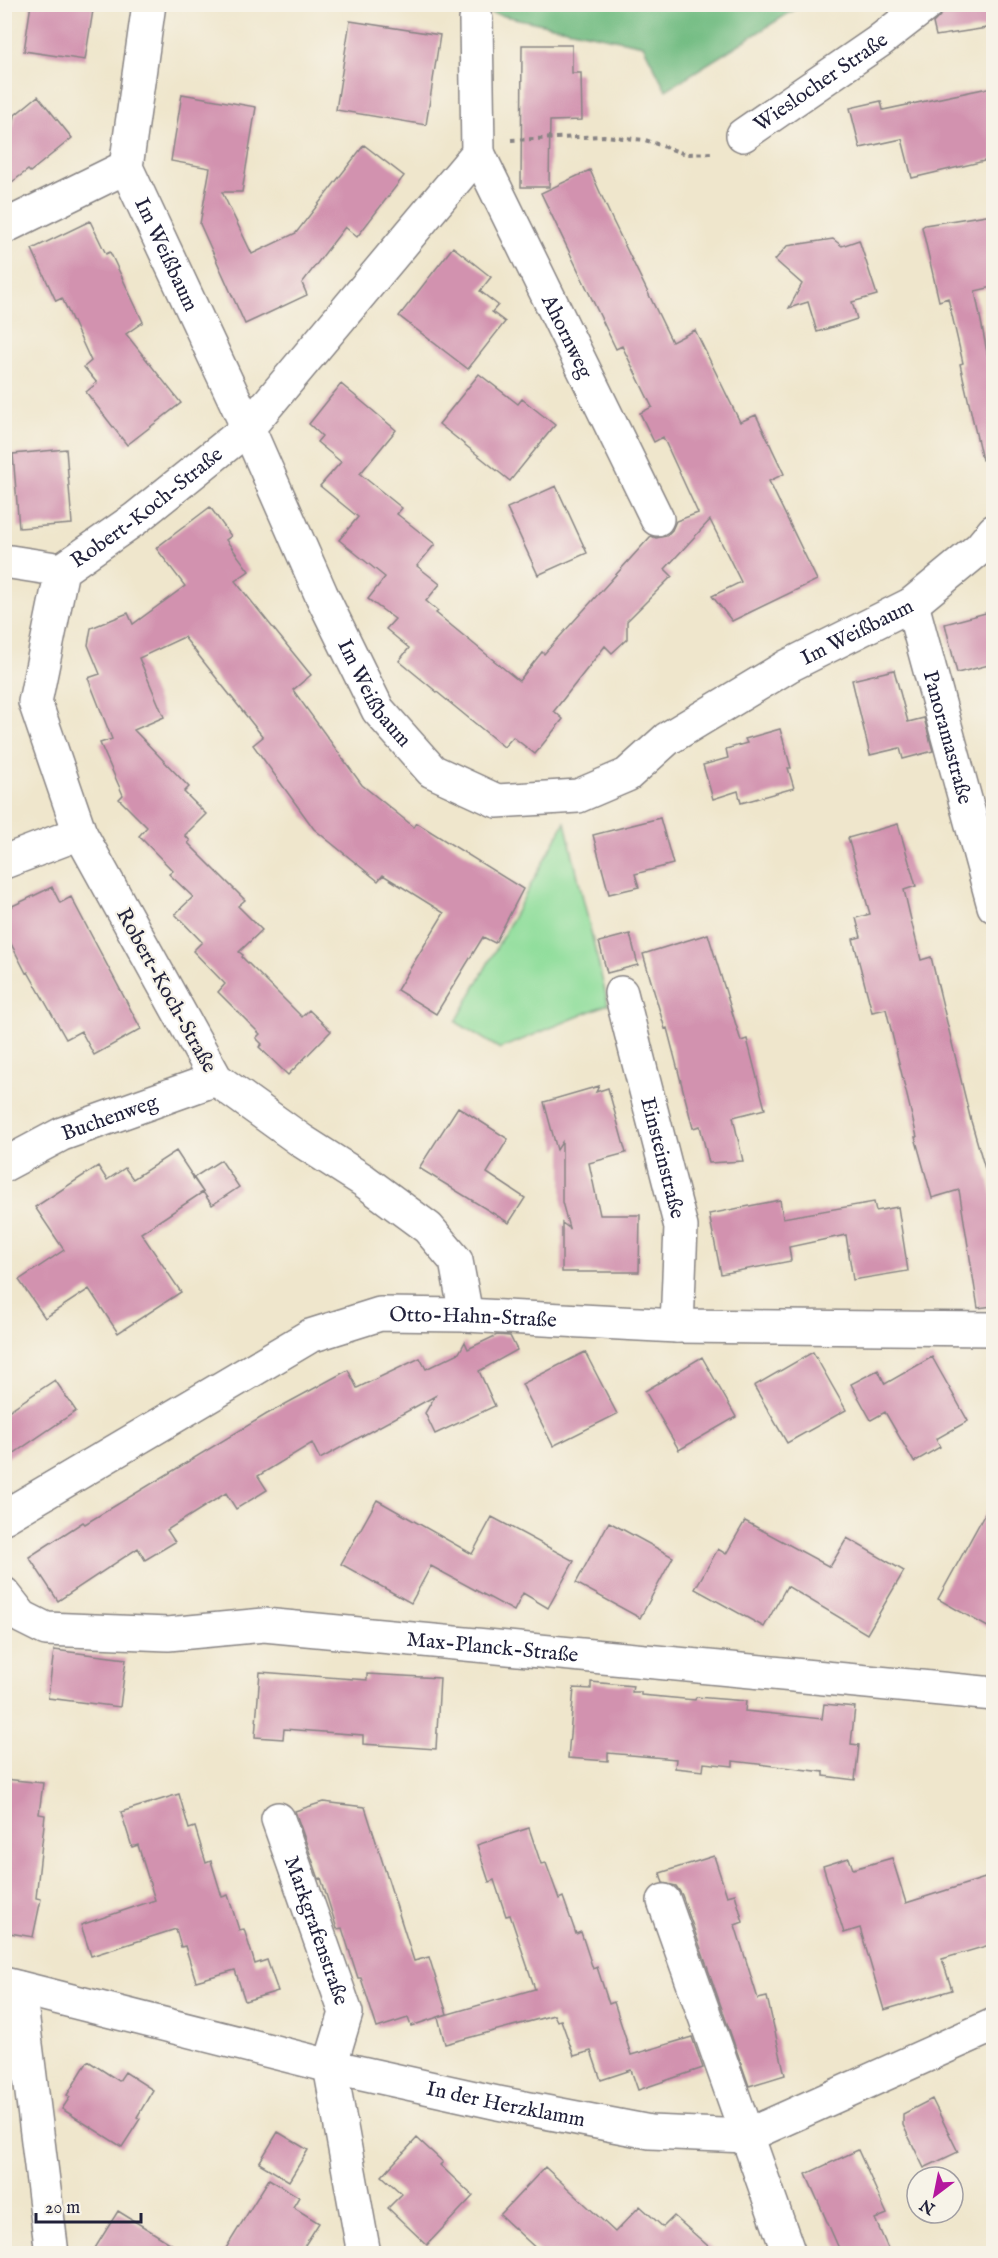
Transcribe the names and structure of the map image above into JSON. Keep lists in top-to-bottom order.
{
  "streets": {
    "street": [
      "Wieslocher Straße",
      "Im Weißbaum",
      "Ahornweg",
      "Robert-Koch-Straße",
      "Panoramastraße",
      "Buchenweg",
      "Einsteinstraße",
      "Otto-Hahn-Straße",
      "Max-Planck-Straße",
      "Markgrafenstraße",
      "In der Herzklamm"
    ]
  },
  "crossings": [
    ["Im Weißbaum", "Robert-Koch-Straße"],
    ["Im Weißbaum", "Panoramastraße"],
    ["Ahornweg", "Robert-Koch-Straße"],
    ["Robert-Koch-Straße", "Buchenweg"],
    ["Robert-Koch-Straße", "Otto-Hahn-Straße"],
    ["Einsteinstraße", "Otto-Hahn-Straße"],
    ["Markgrafenstraße", "In der Herzklamm"]
  ],
  "scale_bar": "20 m",
  "north": "bottom left"
}
